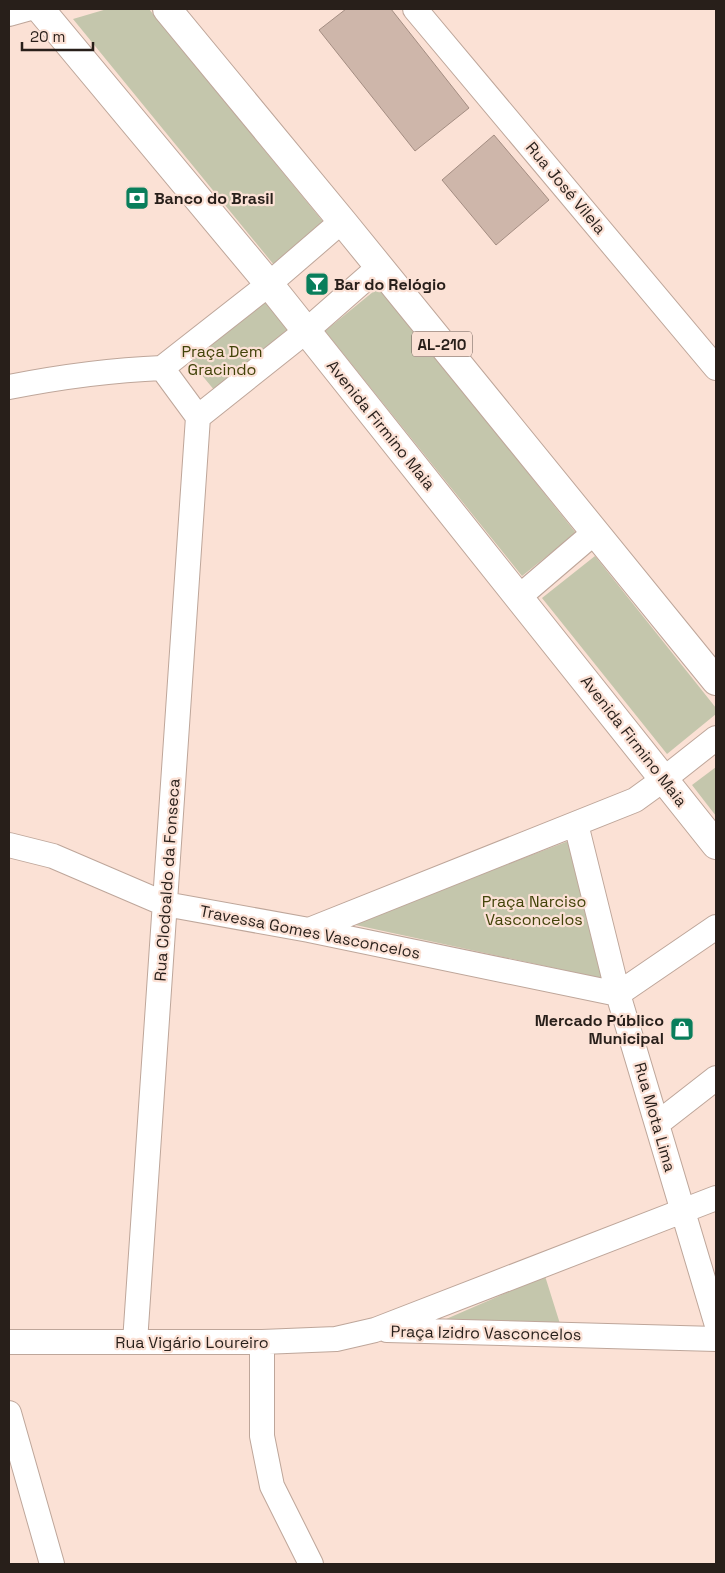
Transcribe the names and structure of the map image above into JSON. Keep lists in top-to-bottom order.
{
  "streets": {
    "main road": ["AL-210", "Avenida Firmino Maia"],
    "street": [
      "Rua José Vilela",
      "Rua Clodoaldo da Fonseca",
      "Travessa Gomes Vasconcelos",
      "Rua Mota Lima",
      "Praça Izidro Vasconcelos",
      "Rua Vigário Loureiro"
    ]
  },
  "crossings": [
    ["Rua Clodoaldo da Fonseca", "Travessa Gomes Vasconcelos"],
    ["Rua Clodoaldo da Fonseca", "Rua Vigário Loureiro"],
    ["Travessa Gomes Vasconcelos", "Rua Mota Lima"],
    ["Rua Mota Lima", "Praça Izidro Vasconcelos"],
    ["Praça Izidro Vasconcelos", "Rua Vigário Loureiro"]
  ],
  "parks": ["Praça Dem Gracindo", "Praça Narciso Vasconcelos"],
  "places": {
    "bank": ["Banco do Brasil"],
    "bar": ["Bar do Relógio"],
    "shop": ["Mercado Público Municipal"]
  },
  "scale_bar": "20 m"
}
